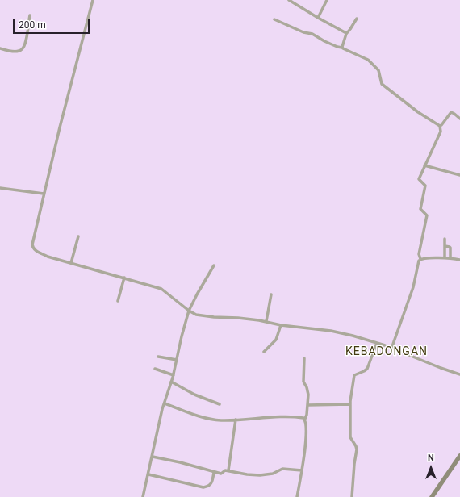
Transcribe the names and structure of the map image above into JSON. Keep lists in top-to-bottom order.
{
  "districts": ["KEBADONGAN"],
  "scale_bar": "200 m",
  "north": "top"
}
